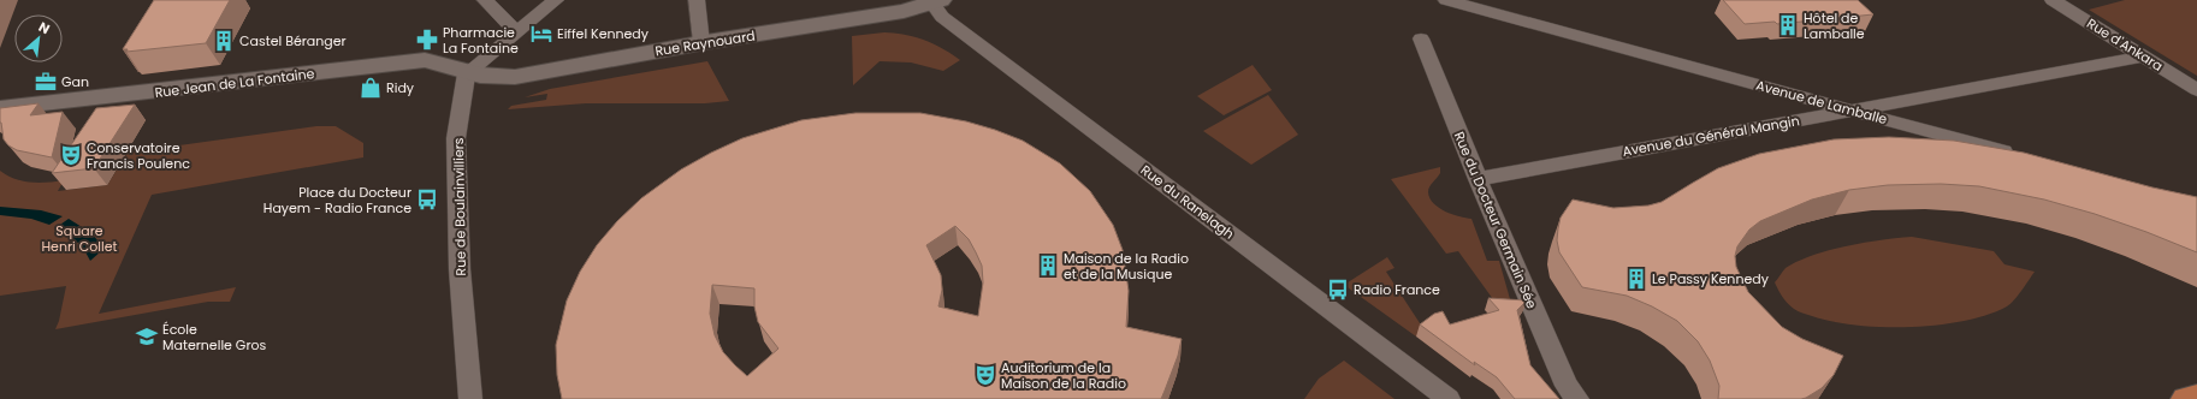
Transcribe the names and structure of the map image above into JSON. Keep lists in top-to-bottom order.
{
  "streets": {
    "street": [
      "Rue Raynouard",
      "Rue d'Ankara",
      "Rue Jean de La Fontaine",
      "Avenue de Lamballe",
      "Avenue du Général Mangin",
      "Rue du Ranelagh",
      "Rue de Boulainvilliers",
      "Rue du Docteur Germain Sée"
    ]
  },
  "crossings": [
    ["Rue Raynouard", "Rue Jean de La Fontaine"],
    ["Rue Raynouard", "Rue du Ranelagh"],
    ["Rue Raynouard", "Rue de Boulainvilliers"],
    ["Rue d'Ankara", "Avenue du Général Mangin"],
    ["Rue Jean de La Fontaine", "Rue de Boulainvilliers"],
    ["Avenue de Lamballe", "Avenue du Général Mangin"],
    ["Avenue du Général Mangin", "Rue du Docteur Germain Sée"]
  ],
  "parks": ["Square Henri Collet"],
  "places": {
    "building": [
      "Hôtel de Lamballe",
      "Castel Béranger",
      "Maison de la Radio et de la Musique",
      "Le Passy Kennedy"
    ],
    "hotel": ["Eiffel Kennedy"],
    "pharmacy": ["Pharmacie La Fontaine"],
    "office": ["Gan"],
    "shop": ["Ridy"],
    "theatre": ["Conservatoire Francis Poulenc", "Auditorium de la Maison de la Radio"],
    "bus stop": ["Place du Docteur Hayem - Radio France", "Radio France"],
    "school or university": ["École Maternelle Gros"]
  },
  "north": "top right"
}
